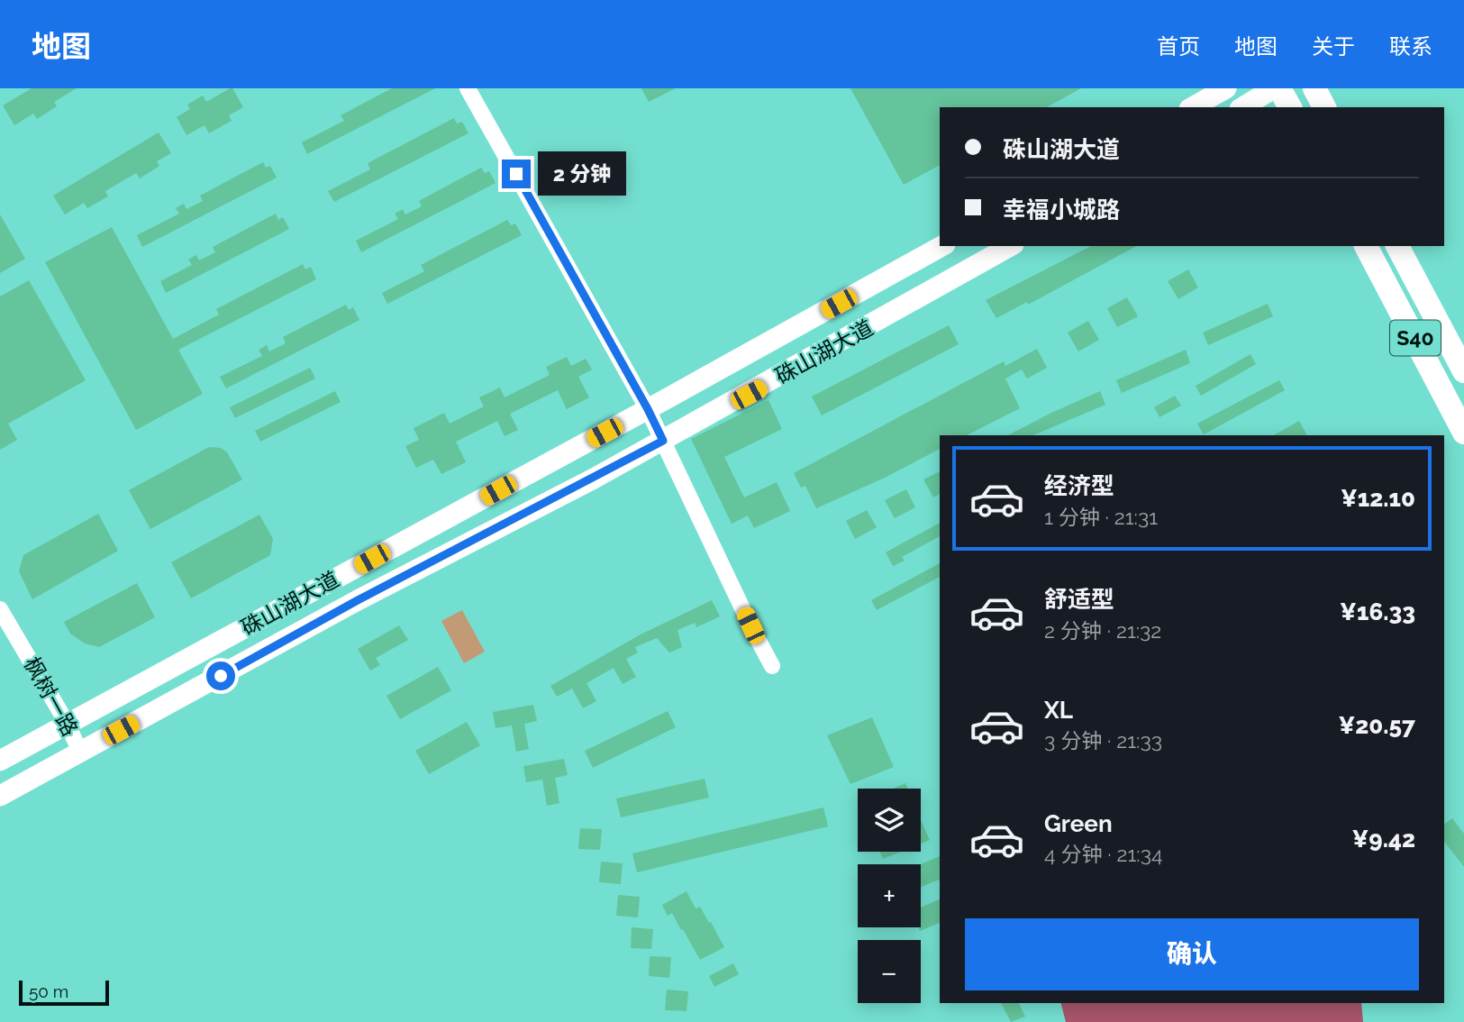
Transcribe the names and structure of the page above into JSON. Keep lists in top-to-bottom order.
{
  "streets": {
    "highway": ["S40"],
    "main road": ["硃山湖大道"],
    "street": ["枫树一路"]
  },
  "crossings": [
    ["硃山湖大道", "枫树一路"]
  ],
  "scale_bar": "50 m",
  "page": {
    "header": "地图",
    "nav": [
      "首页",
      "地图",
      "关于",
      "联系"
    ],
    "banner": ["硃山湖大道", "幸福小城路"],
    "bubble": "2 分钟",
    "list": [
      {
        "name": "经济型",
        "note": "1 分钟 · 21:31",
        "value": "¥12.10"
      },
      {
        "name": "舒适型",
        "note": "2 分钟 · 21:32",
        "value": "¥16.33"
      },
      {
        "name": "XL",
        "note": "3 分钟 · 21:33",
        "value": "¥20.57"
      },
      {
        "name": "Green",
        "note": "4 分钟 · 21:34",
        "value": "¥9.42"
      }
    ],
    "map_buttons": ["+", "−"],
    "buttons": "确认",
    "scale": "50 m"
  }
}
